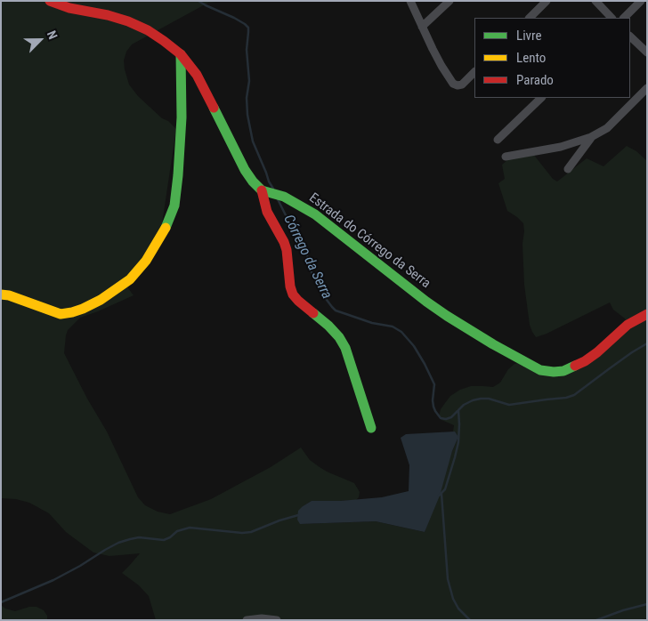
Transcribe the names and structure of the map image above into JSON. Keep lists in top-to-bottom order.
{
  "streets": {
    "street": ["Estrada do Córrego da Serra"]
  },
  "water": ["Córrego da Serra"],
  "legend": ["Livre", "Lento", "Parado"],
  "north": "top right"
}
